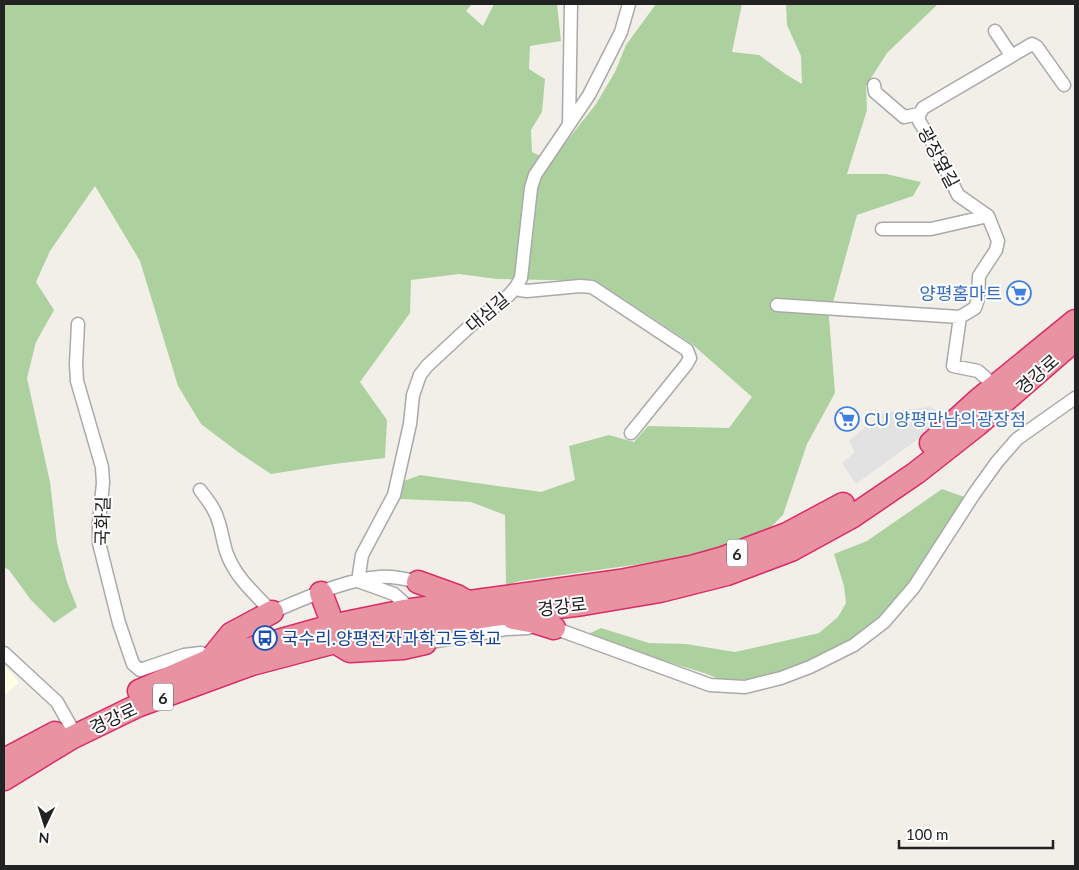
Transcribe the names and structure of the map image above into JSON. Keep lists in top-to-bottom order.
{
  "streets": {
    "highway": ["경강로", "6"],
    "street": ["광장옆길", "대심길", "국화길"]
  },
  "crossings": [
    ["경강로", "국화길"]
  ],
  "places": {
    "supermarket": ["양평홈마트", "CU 양평만남의광장점"],
    "bus stop": ["국수리.양평전자과학고등학교"]
  },
  "scale_bar": "100 m",
  "north": "bottom"
}
